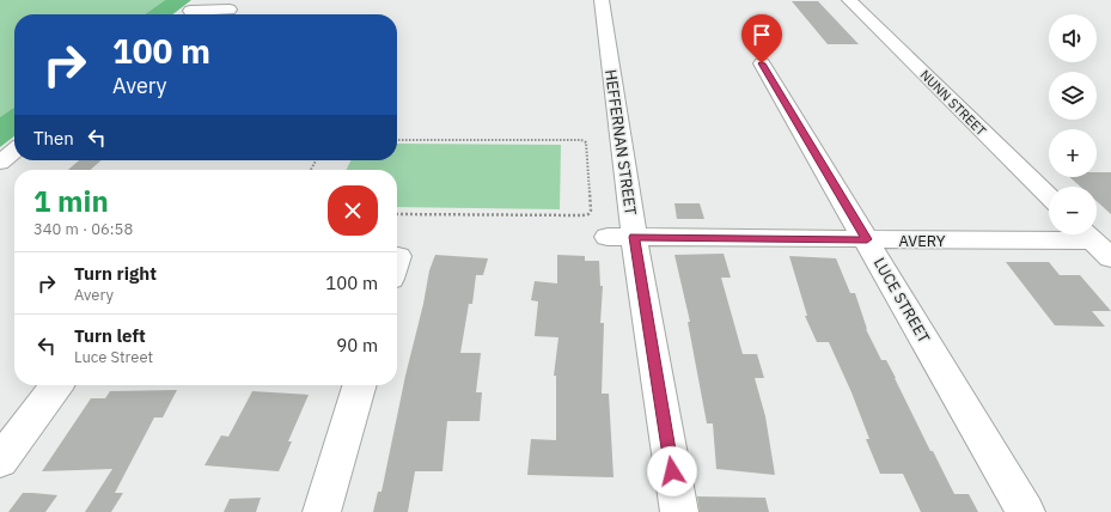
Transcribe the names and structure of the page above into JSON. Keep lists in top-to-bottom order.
{
  "streets": {
    "street": [
      "NUNN STREET",
      "HEFFERNAN STREET",
      "AVERY",
      "LUCE STREET"
    ]
  },
  "crossings": [
    ["HEFFERNAN STREET", "AVERY"],
    ["AVERY", "LUCE STREET"]
  ],
  "page": {
    "map_buttons": ["+", "−"],
    "turn": ["100 m", "Avery"],
    "then": "Then",
    "heading": ["1 min", "340 m · 06:58"],
    "list": [
      {
        "name": "Turn right",
        "note": "Avery",
        "value": "100 m"
      },
      {
        "name": "Turn left",
        "note": "Luce Street",
        "value": "90 m"
      }
    ]
  }
}
